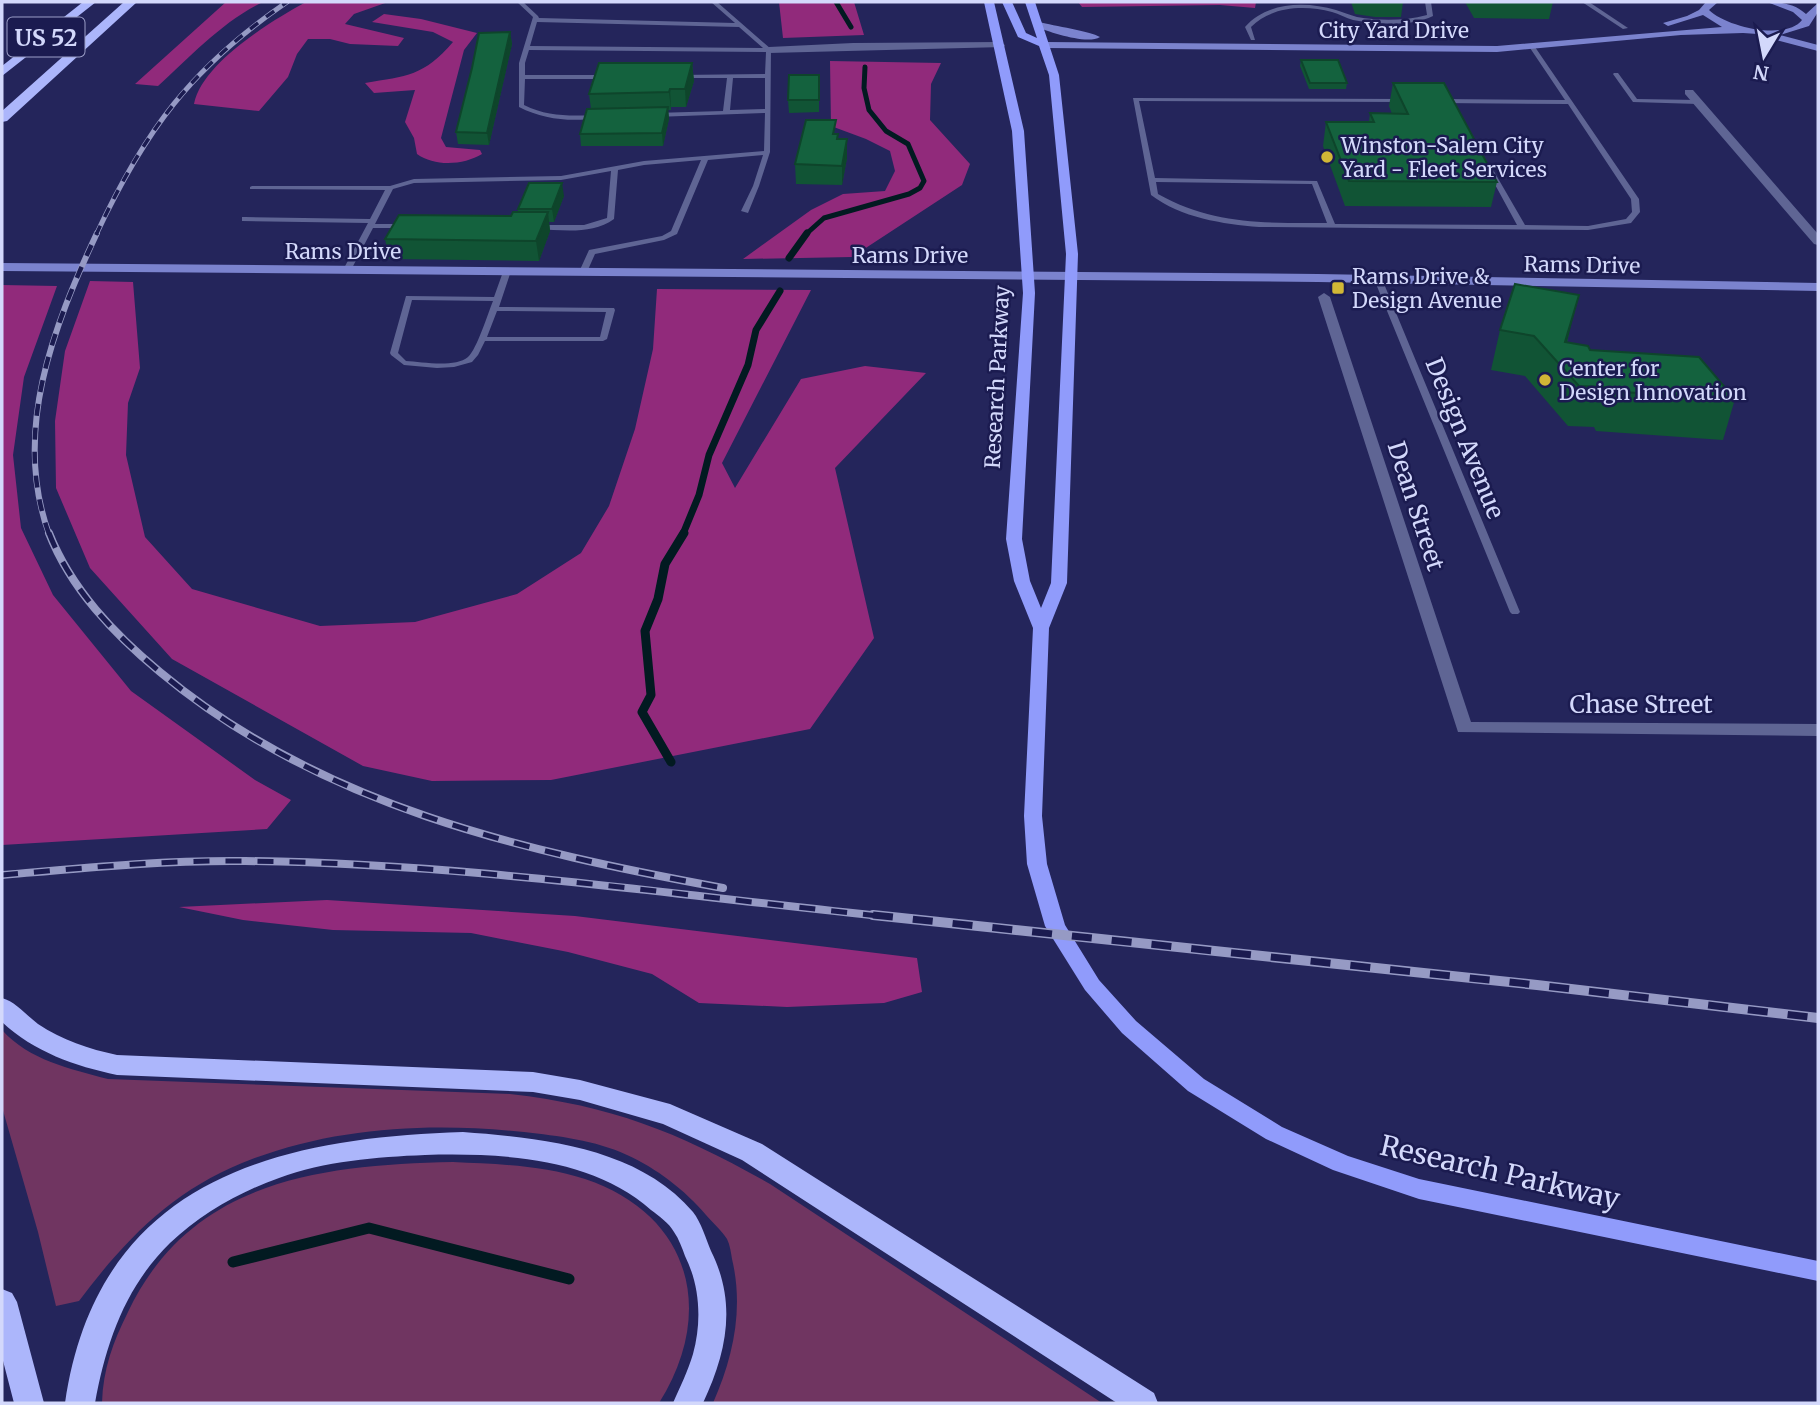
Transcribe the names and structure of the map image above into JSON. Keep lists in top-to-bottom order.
{
  "streets": {
    "highway": ["US 52"],
    "main road": ["City Yard Drive", "Rams Drive", "Research Parkway"],
    "street": ["Dean Street", "Chase Street"],
    "lane": ["Design Avenue"]
  },
  "crossings": [
    ["City Yard Drive", "Research Parkway"],
    ["Rams Drive", "Research Parkway"],
    ["Rams Drive", "Design Avenue"],
    ["Dean Street", "Chase Street"]
  ],
  "places": {
    "other": ["Winston-Salem City Yard - Fleet Services", "Center for Design Innovation"],
    "transit": ["Rams Drive & Design Avenue"]
  },
  "north": "bottom"
}
